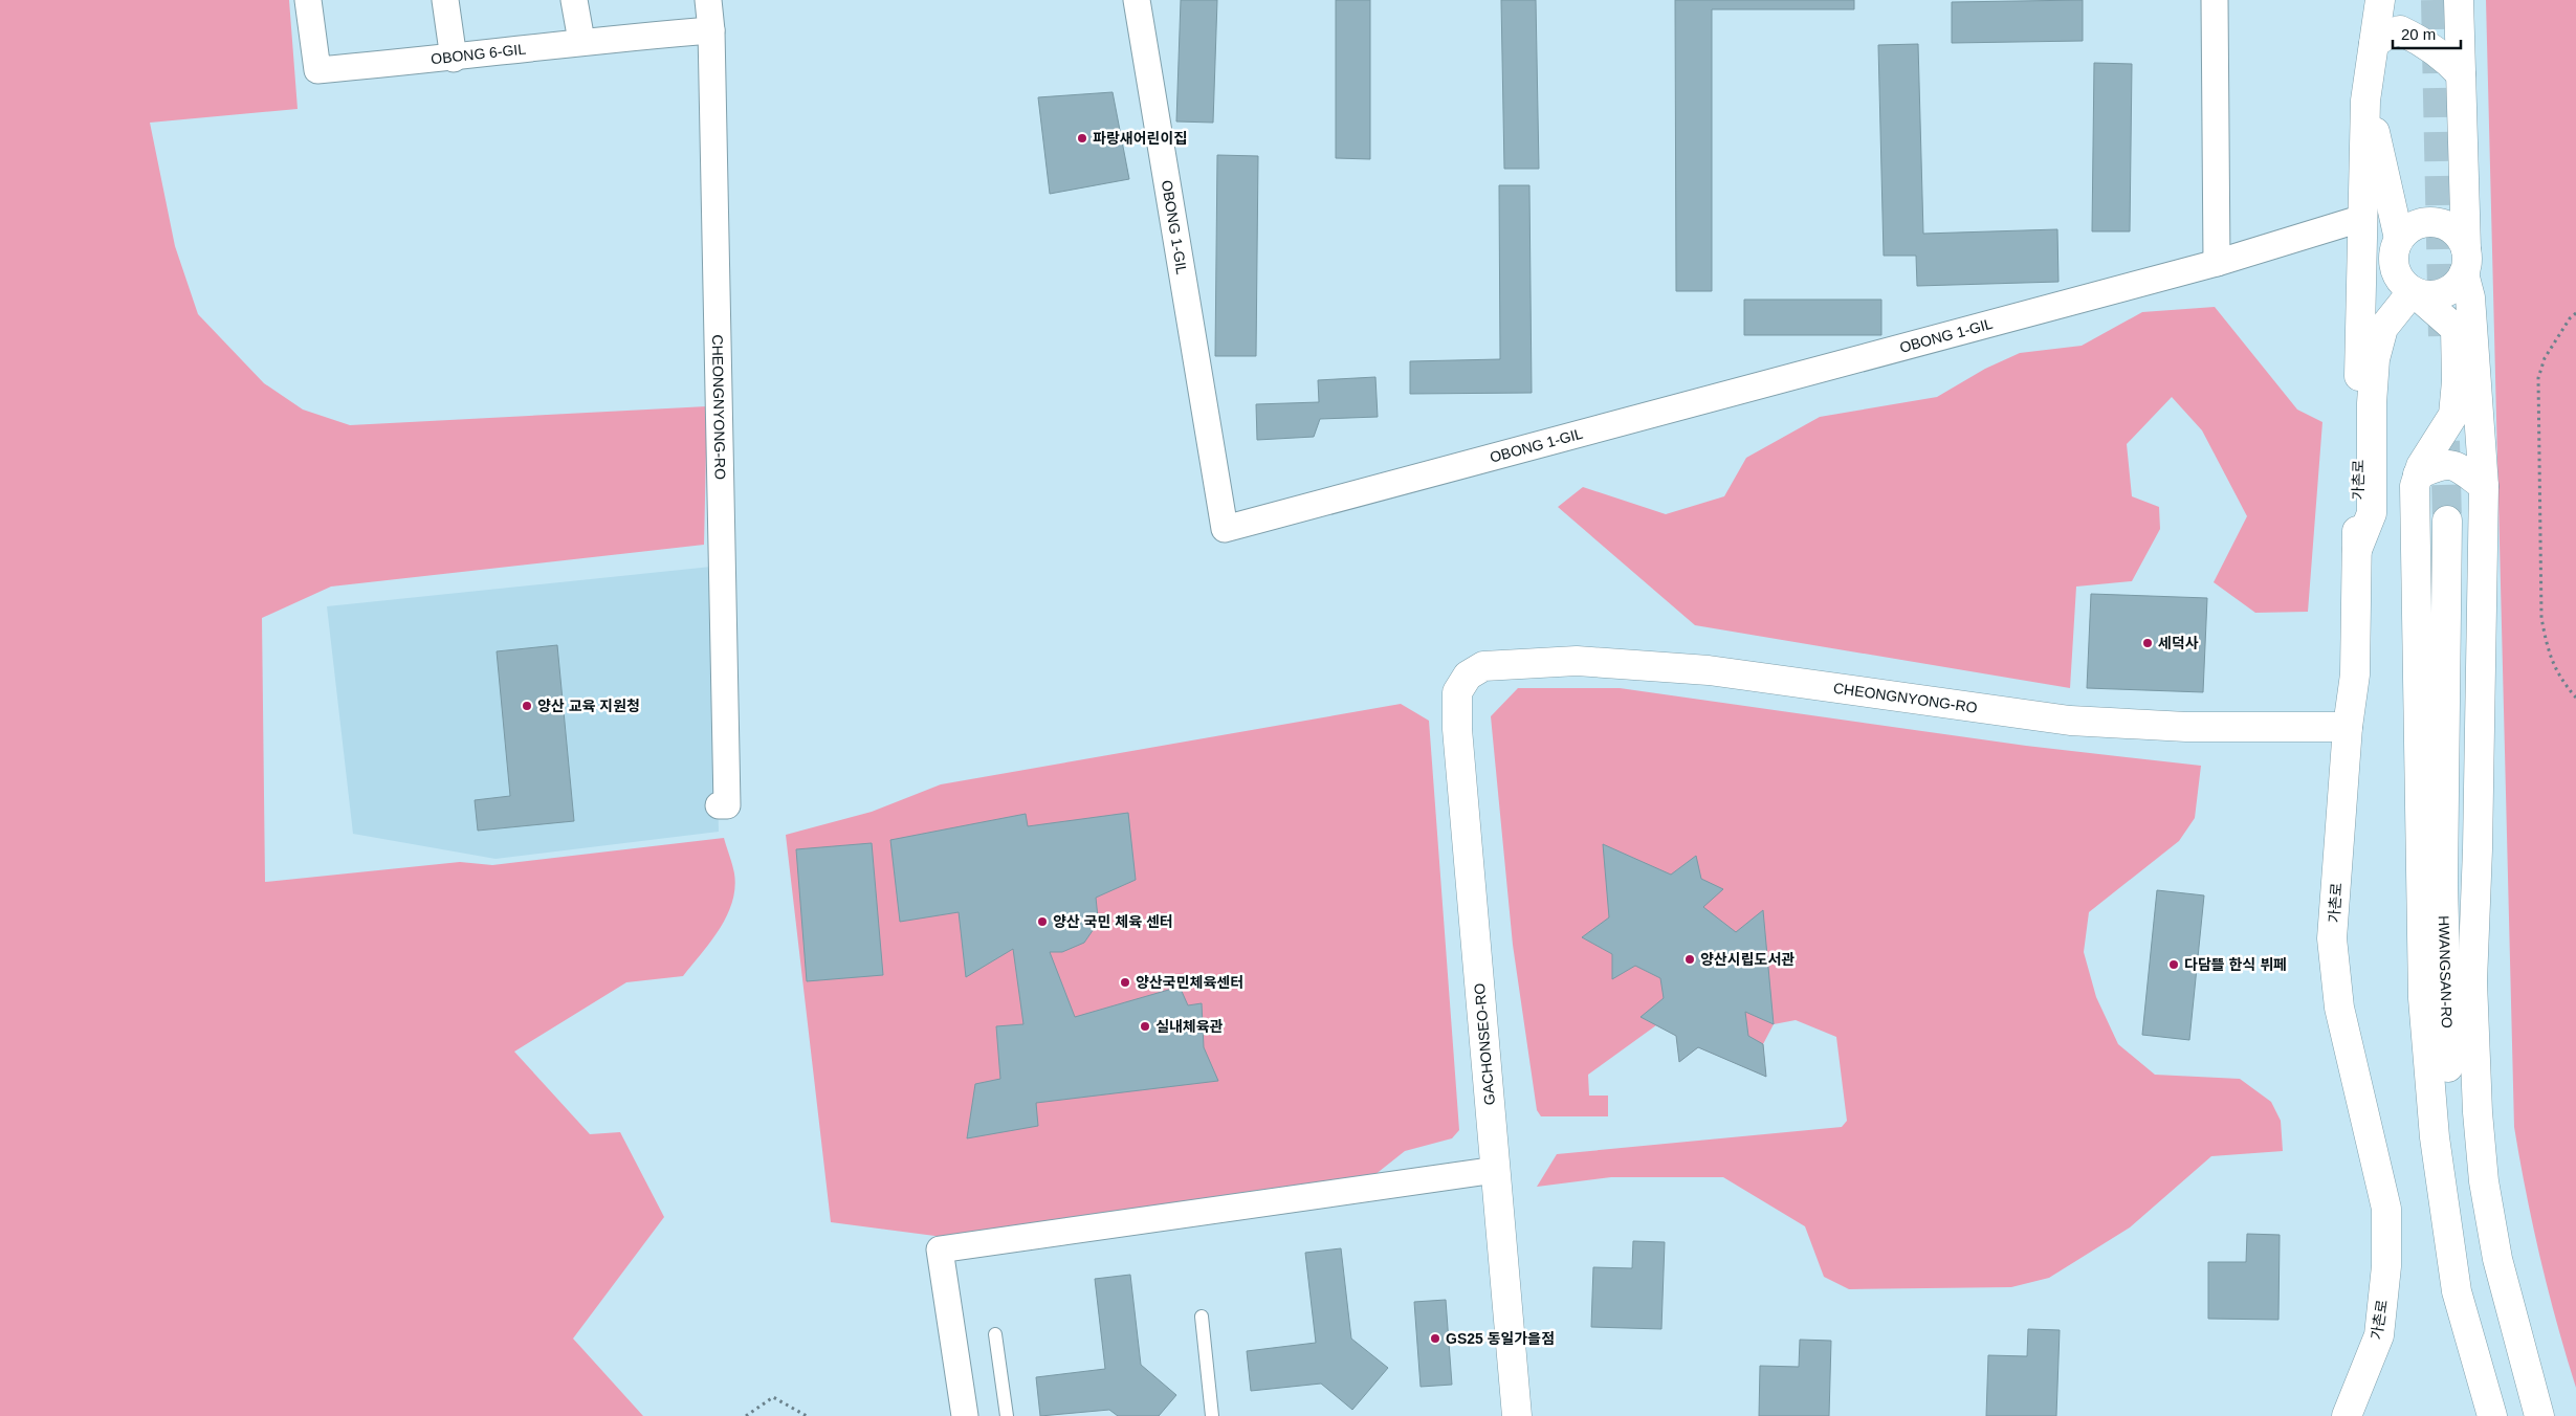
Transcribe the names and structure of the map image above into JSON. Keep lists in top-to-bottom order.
{
  "streets": {
    "main road": [
      "CHEONGNYONG-RO",
      "가촌로",
      "HWANGSAN-RO",
      "GACHONSEO-RO"
    ],
    "street": ["OBONG 6-GIL", "OBONG 1-GIL"]
  },
  "crossings": [
    ["OBONG 6-GIL", "CHEONGNYONG-RO"],
    ["OBONG 1-GIL", "가촌로"],
    ["CHEONGNYONG-RO", "가촌로"],
    ["CHEONGNYONG-RO", "GACHONSEO-RO"]
  ],
  "places": [
    "파랑새어린이집",
    "세덕사",
    "양산 교육 지원청",
    "양산 국민 체육 센터",
    "양산시립도서관",
    "다담뜰 한식 뷔페",
    "양산국민체육센터",
    "실내체육관",
    "GS25 동일가을점"
  ],
  "scale_bar": "20 m"
}
